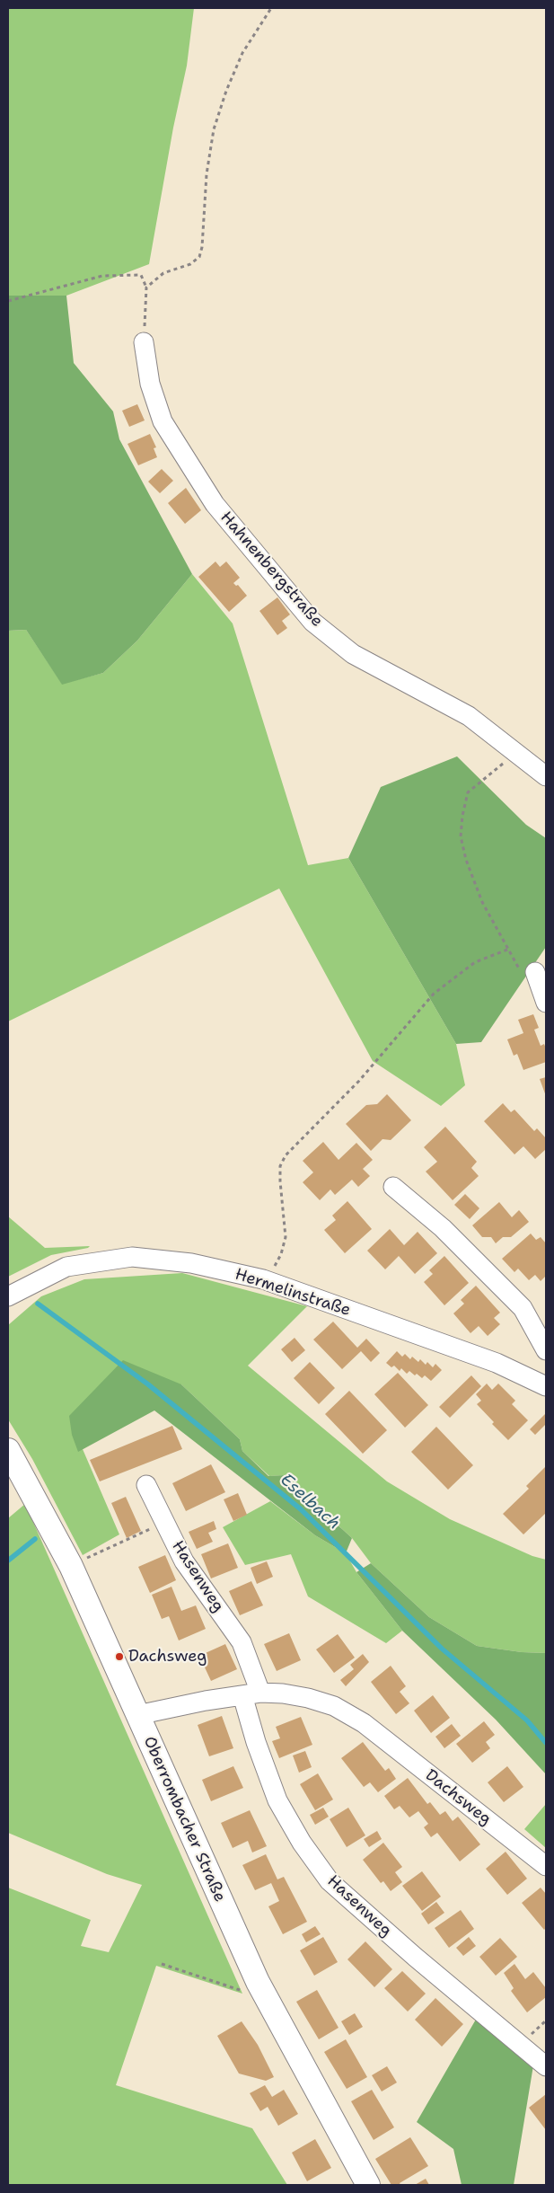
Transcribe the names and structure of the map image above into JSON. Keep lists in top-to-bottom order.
{
  "streets": {
    "street": [
      "Hahnenbergstraße",
      "Hermelinstraße",
      "Hasenweg",
      "Dachsweg",
      "Oberrombacher Straße"
    ]
  },
  "crossings": [
    ["Hasenweg", "Dachsweg"],
    ["Dachsweg", "Oberrombacher Straße"]
  ],
  "water": ["Eselbach"],
  "places": ["Dachsweg"]
}
